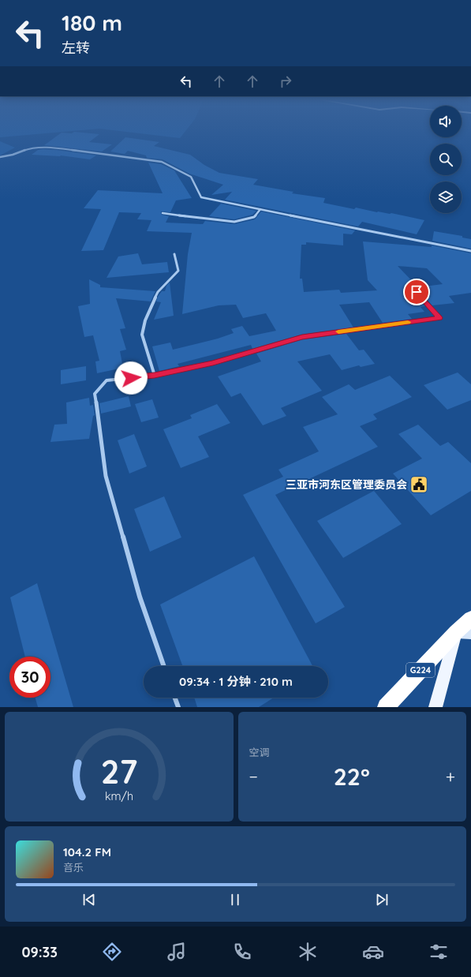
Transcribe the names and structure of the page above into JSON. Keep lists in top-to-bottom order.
{
  "streets": {
    "highway": ["G224"]
  },
  "places": {
    "public building": ["三亚市河东区管理委员会"]
  },
  "page": {
    "turn": ["180 m", "左转"],
    "limit": "30",
    "trip": "09:34 · 1 分钟 · 210 m",
    "tile": "空调",
    "heat": ["−", "22°", "+"],
    "song": ["104.2 FM", "音乐"],
    "tabs": "09:33",
    "gauge": ["27", "km/h"]
  }
}
